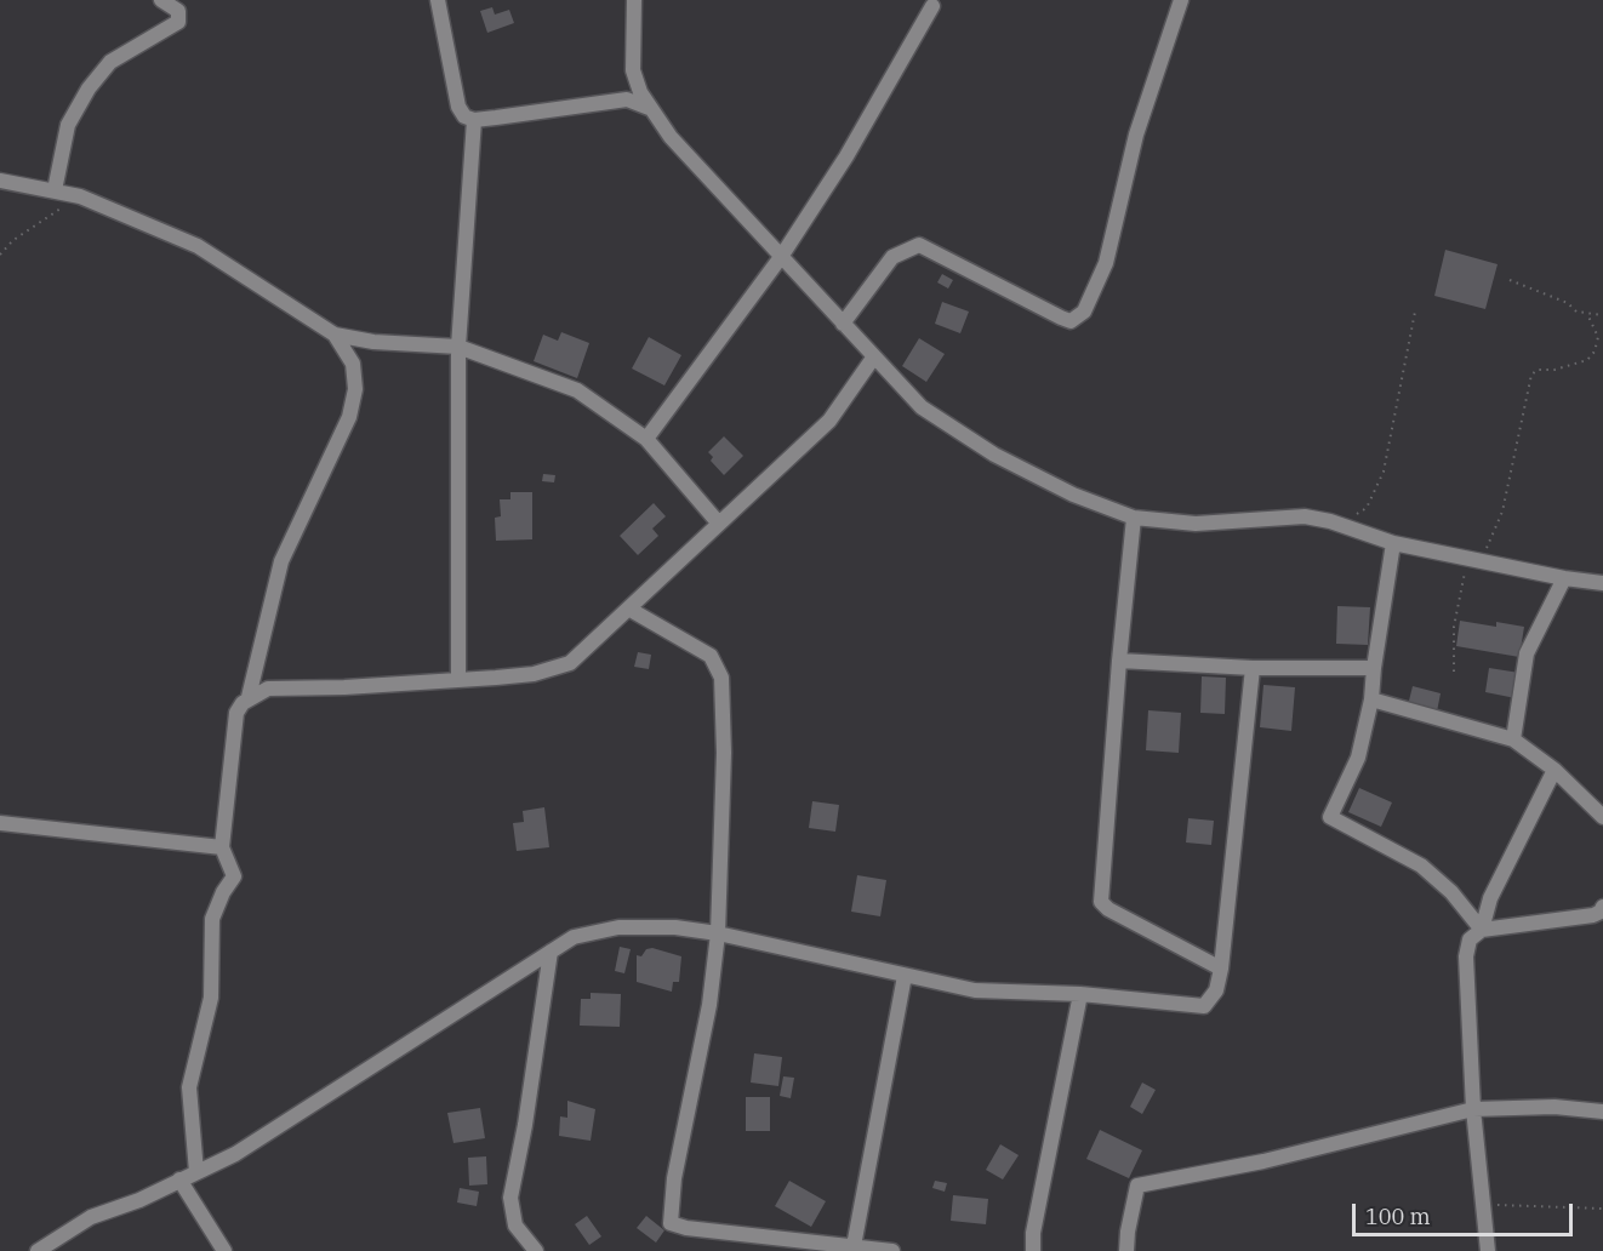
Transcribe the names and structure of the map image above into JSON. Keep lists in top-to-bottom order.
{
  "scale_bar": "100 m"
}
